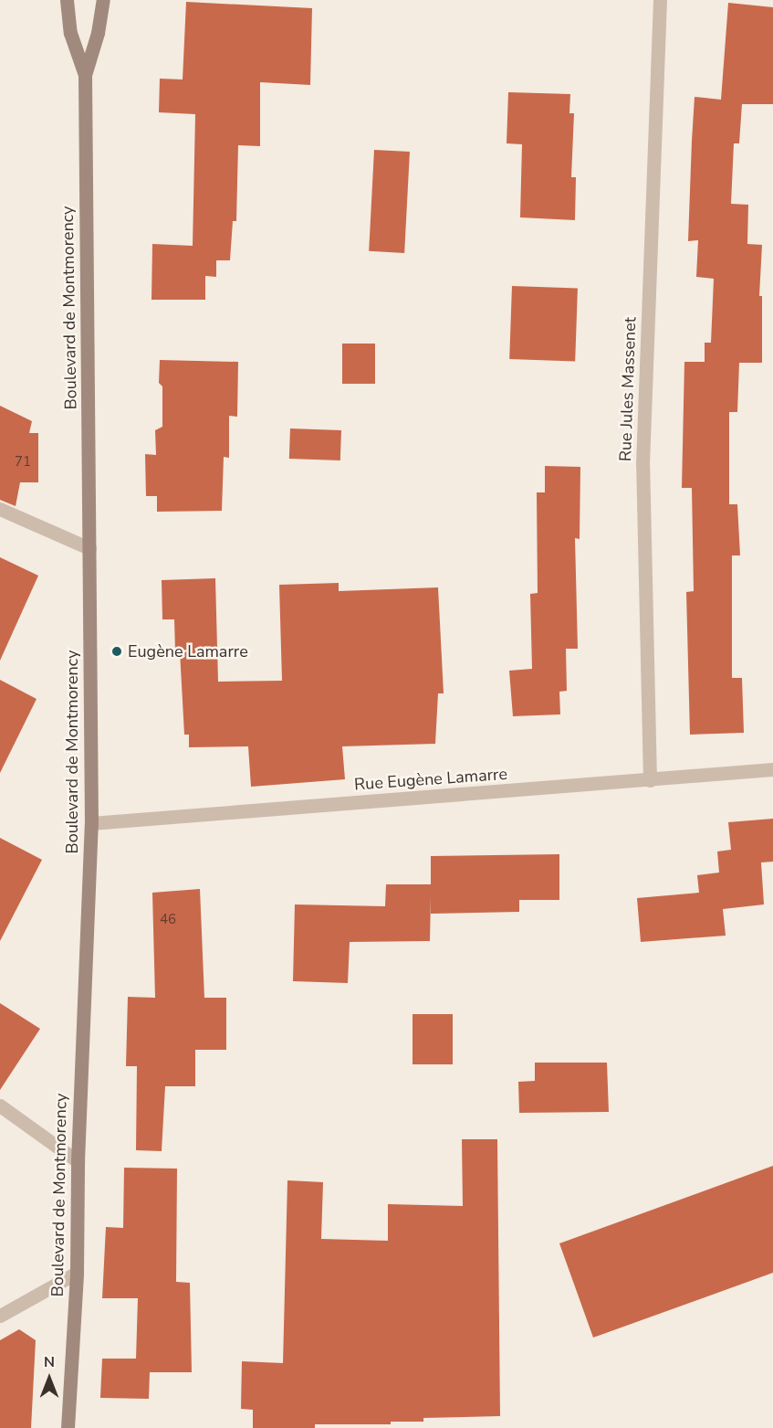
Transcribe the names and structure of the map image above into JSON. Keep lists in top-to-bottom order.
{
  "streets": {
    "street": ["Boulevard de Montmorency", "Rue Jules Massenet", "Rue Eugène Lamarre"]
  },
  "crossings": [
    ["Boulevard de Montmorency", "Rue Eugène Lamarre"],
    ["Rue Jules Massenet", "Rue Eugène Lamarre"]
  ],
  "places": ["Eugène Lamarre"],
  "house_numbers": ["71", "46"],
  "north": "top"
}
